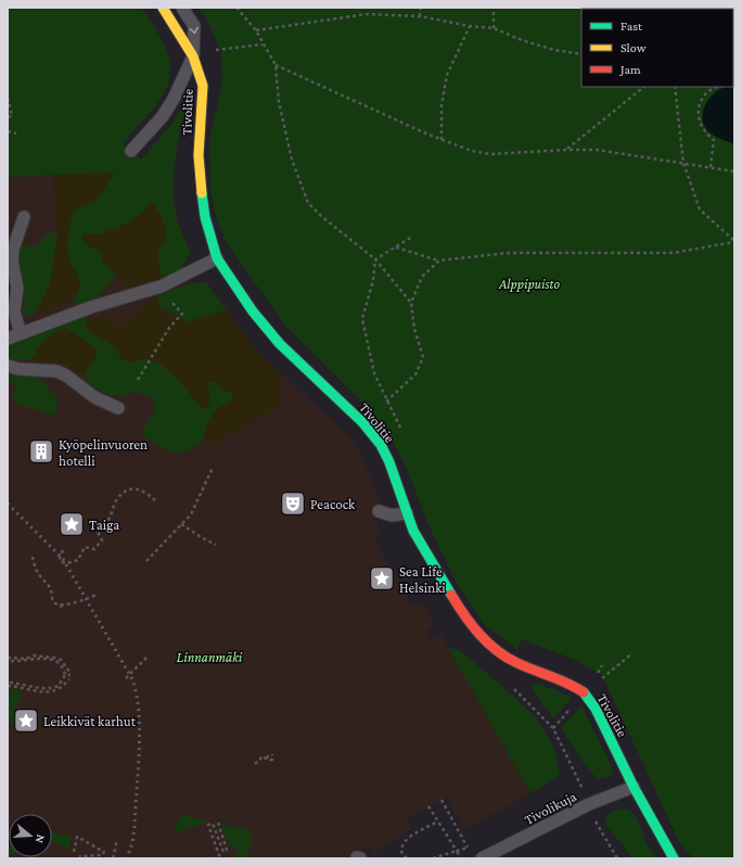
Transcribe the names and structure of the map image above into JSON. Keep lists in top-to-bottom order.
{
  "streets": {
    "street": ["Tivolitie"],
    "lane": ["Tivolikuja"]
  },
  "crossings": [
    ["Tivolitie", "Tivolikuja"]
  ],
  "parks": ["Alppipuisto", "Linnanmäki"],
  "places": {
    "building": ["Kyöpelinvuoren hotelli"],
    "theatre": ["Peacock"],
    "place": ["Taiga", "Sea Life Helsinki", "Leikkivät karhut"]
  },
  "legend": ["Fast", "Slow", "Jam"],
  "north": "right"
}
